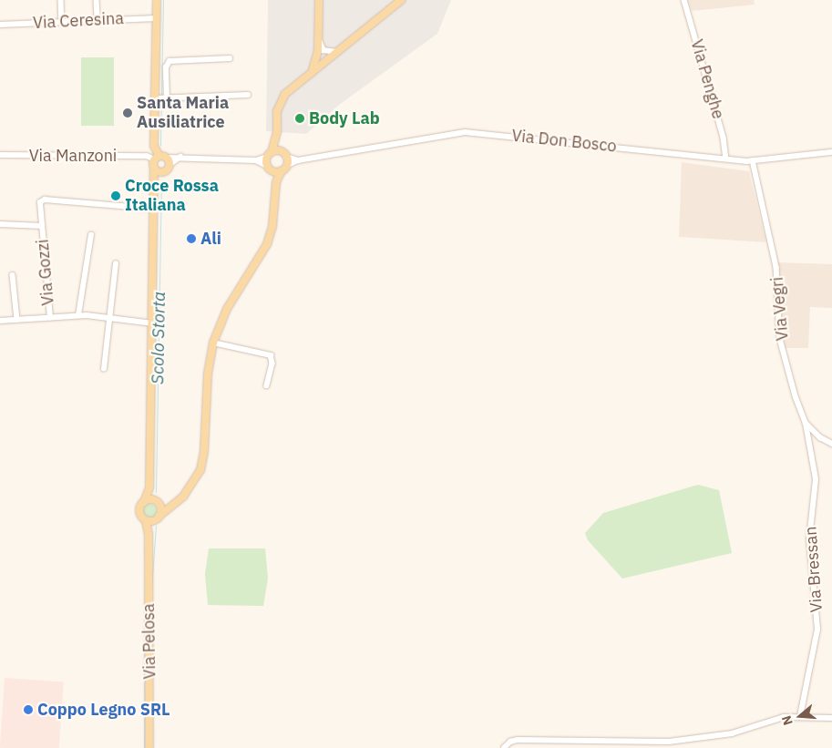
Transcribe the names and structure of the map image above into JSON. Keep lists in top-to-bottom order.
{
  "streets": {
    "main road": ["Via Don Bosco", "Via Pelosa"],
    "street": [
      "Via Ceresina",
      "Via Penghe",
      "Via Manzoni",
      "Via Gozzi",
      "Via Vegri",
      "Via Bressan"
    ]
  },
  "crossings": [
    ["Via Penghe", "Via Don Bosco"],
    ["Via Don Bosco", "Via Vegri"],
    ["Via Gozzi", "Via Pelosa"],
    ["Via Vegri", "Via Bressan"]
  ],
  "water": ["Scolo Storta"],
  "places": [
    "Santa Maria Ausiliatrice",
    "Body Lab",
    "Croce Rossa Italiana",
    "Ali",
    "Coppo Legno SRL"
  ],
  "north": "left"
}
